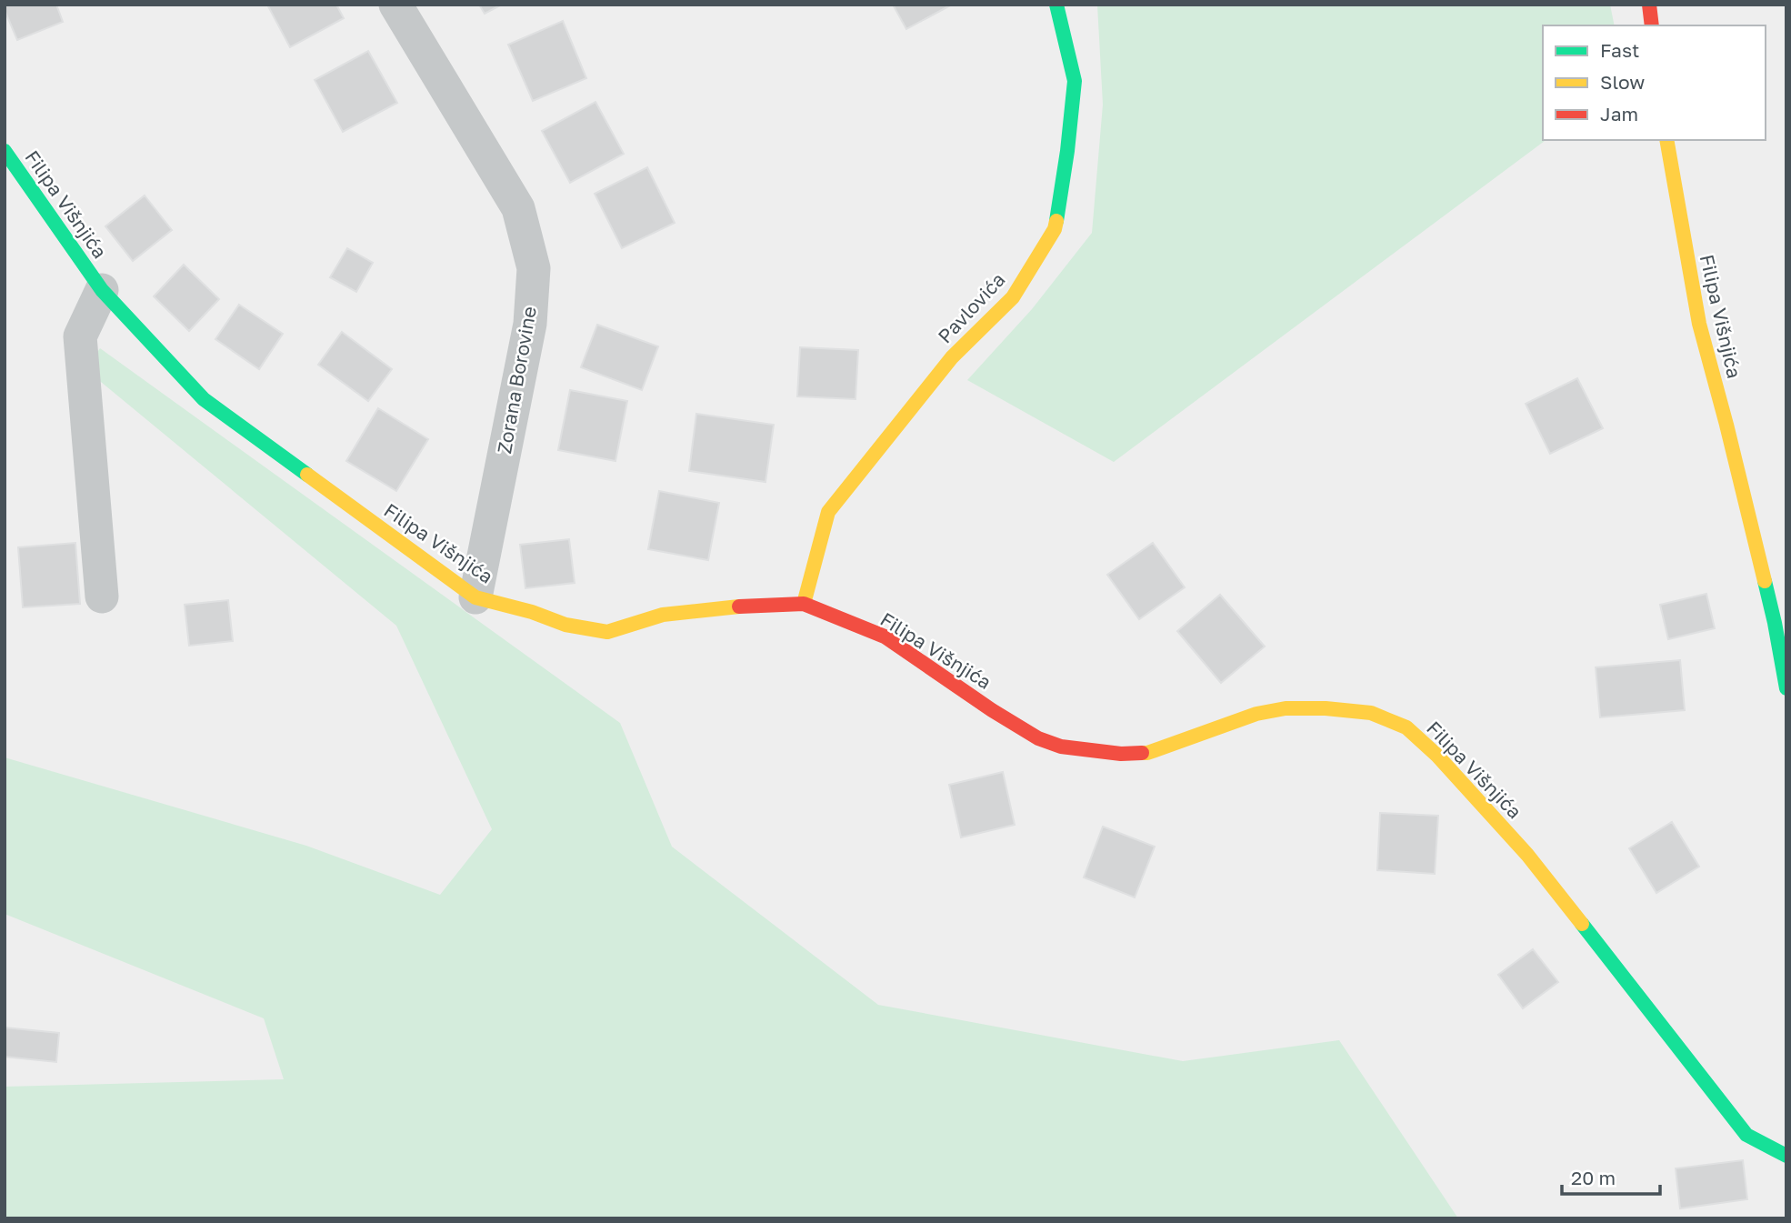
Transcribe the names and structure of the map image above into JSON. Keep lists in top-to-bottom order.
{
  "streets": {
    "street": ["Filipa Višnjića", "Pavlovića", "Zorana Borovine"]
  },
  "crossings": [
    ["Filipa Višnjića", "Pavlovića"],
    ["Filipa Višnjića", "Zorana Borovine"]
  ],
  "legend": ["Fast", "Slow", "Jam"],
  "scale_bar": "20 m"
}
